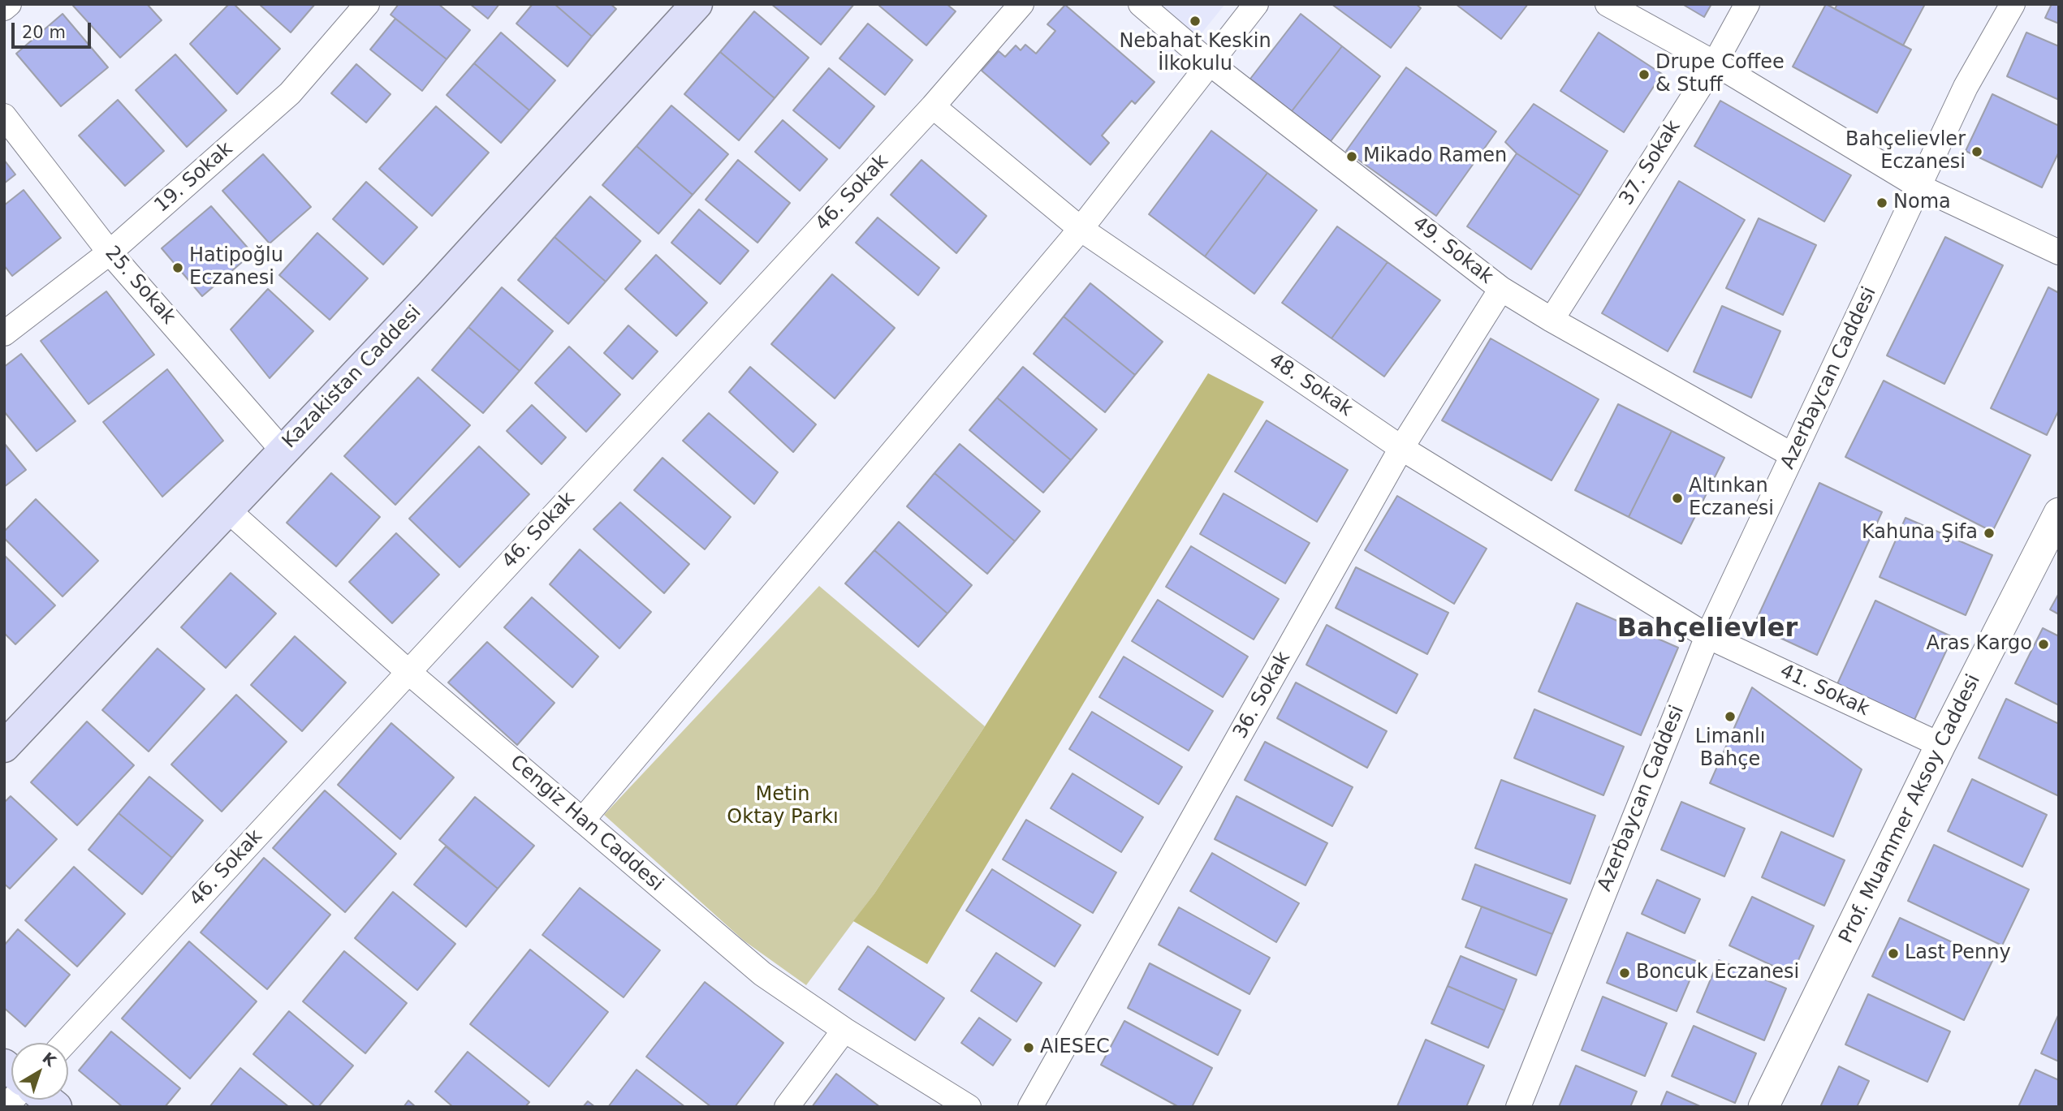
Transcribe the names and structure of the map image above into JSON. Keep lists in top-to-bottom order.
{
  "streets": {
    "main road": ["Kazakistan Caddesi"],
    "street": [
      "37. Sokak",
      "19. Sokak",
      "46. Sokak",
      "49. Sokak",
      "25. Sokak",
      "Azerbaycan Caddesi",
      "48. Sokak",
      "41. Sokak",
      "36. Sokak",
      "Prof. Muammer Aksoy Caddesi",
      "Cengiz Han Caddesi"
    ]
  },
  "crossings": [
    ["37. Sokak", "49. Sokak"],
    ["19. Sokak", "25. Sokak"],
    ["46. Sokak", "48. Sokak"],
    ["46. Sokak", "Cengiz Han Caddesi"],
    ["49. Sokak", "Azerbaycan Caddesi"],
    ["49. Sokak", "36. Sokak"],
    ["25. Sokak", "Kazakistan Caddesi"],
    ["Kazakistan Caddesi", "Cengiz Han Caddesi"],
    ["Azerbaycan Caddesi", "48. Sokak"],
    ["Azerbaycan Caddesi", "41. Sokak"],
    ["48. Sokak", "41. Sokak"],
    ["48. Sokak", "36. Sokak"],
    ["41. Sokak", "Prof. Muammer Aksoy Caddesi"]
  ],
  "districts": ["Bahçelievler"],
  "parks": ["Metin Oktay Parkı"],
  "places": [
    "Nebahat Keskin İlkokulu",
    "Drupe Coffee & Stuff",
    "Bahçelievler Eczanesi",
    "Mikado Ramen",
    "Noma",
    "Hatipoğlu Eczanesi",
    "Altınkan Eczanesi",
    "Kahuna Şifa",
    "Aras Kargo",
    "Limanlı Bahçe",
    "Last Penny",
    "Boncuk Eczanesi",
    "AIESEC"
  ],
  "scale_bar": "20 m",
  "north": "top right"
}
